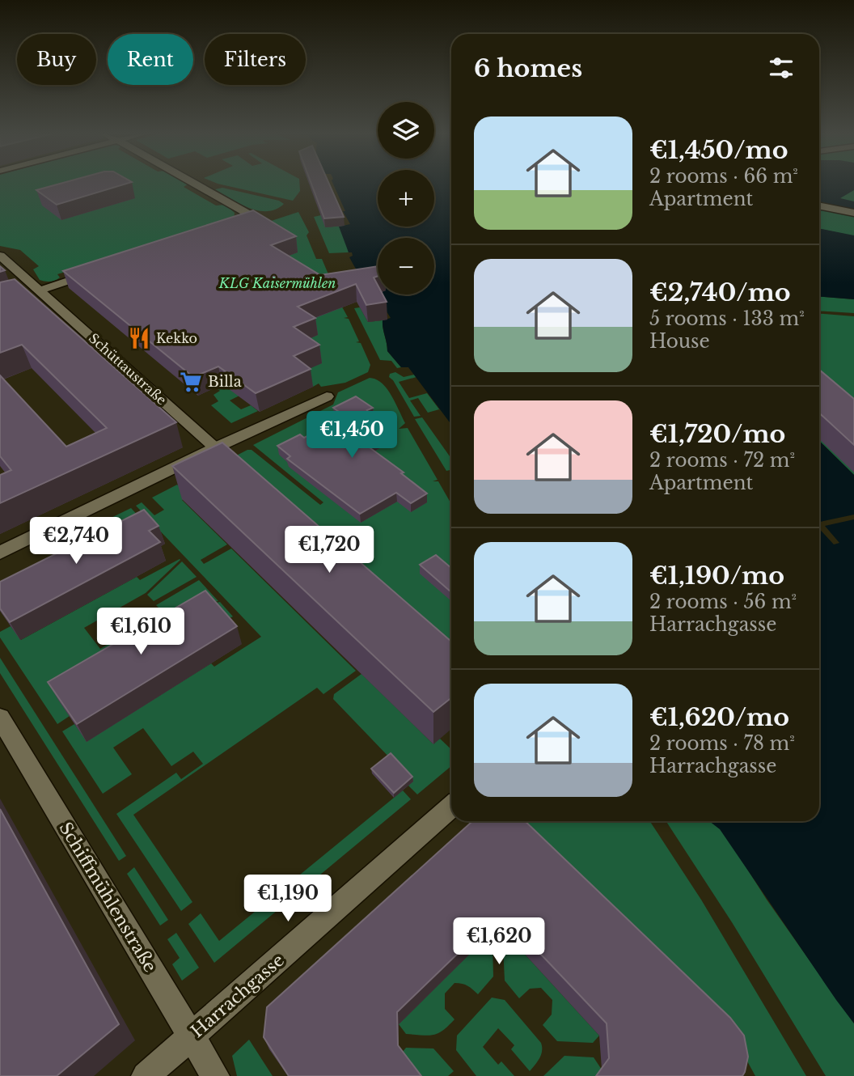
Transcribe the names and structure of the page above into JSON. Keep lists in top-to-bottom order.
{
  "streets": {
    "street": ["Schüttaustraße", "Schiffmühlenstraße", "Harrachgasse"]
  },
  "crossings": [
    ["Schiffmühlenstraße", "Harrachgasse"]
  ],
  "parks": ["KLG Kaisermühlen"],
  "places": {
    "restaurant": ["Kekko"],
    "supermarket": ["Billa"]
  },
  "page": {
    "chip": ["Buy", "Rent", "Filters"],
    "heading": "6 homes",
    "map_buttons": ["+", "−"],
    "list": [
      {
        "name": "€1,450/mo",
        "note": "2 rooms · 66 m² · Apartment"
      },
      {
        "name": "€2,740/mo",
        "note": "5 rooms · 133 m² · House"
      },
      {
        "name": "€1,720/mo",
        "note": "2 rooms · 72 m² · Apartment"
      },
      {
        "name": "€1,190/mo",
        "note": "2 rooms · 56 m² · Harrachgasse"
      },
      {
        "name": "€1,620/mo",
        "note": "2 rooms · 78 m² · Harrachgasse"
      }
    ],
    "price": [
      "€1,450",
      "€2,740",
      "€1,720",
      "€1,610",
      "€1,190",
      "€1,620"
    ]
  }
}
